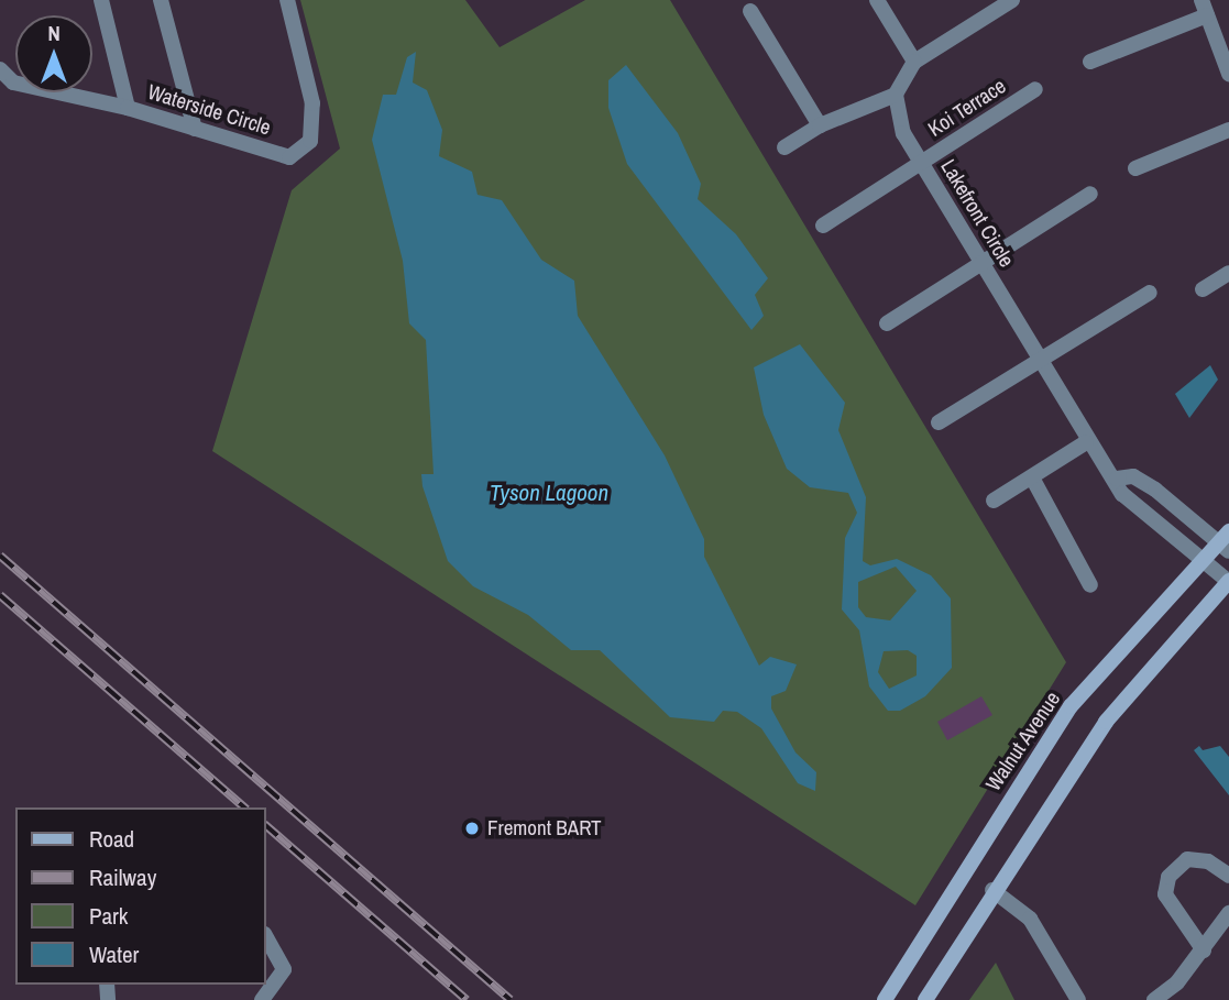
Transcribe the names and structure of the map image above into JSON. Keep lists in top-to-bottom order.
{
  "streets": {
    "main road": ["Walnut Avenue"],
    "street": ["Koi Terrace", "Waterside Circle", "Lakefront Circle"]
  },
  "crossings": [
    ["Koi Terrace", "Lakefront Circle"],
    ["Lakefront Circle", "Walnut Avenue"]
  ],
  "water": ["Tyson Lagoon"],
  "places": ["Fremont BART"],
  "legend": [
    "Road",
    "Railway",
    "Park",
    "Water"
  ],
  "north": "top"
}
